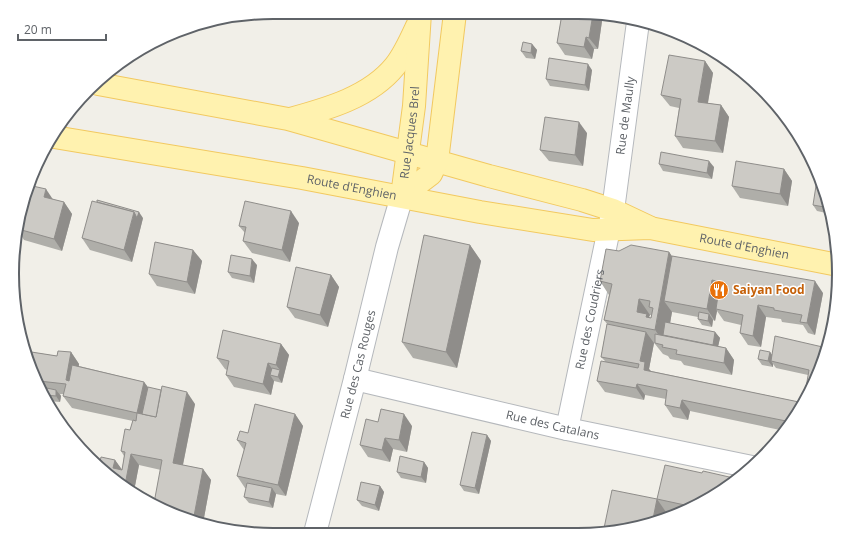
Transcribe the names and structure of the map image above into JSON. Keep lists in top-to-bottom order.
{
  "streets": {
    "main road": ["Rue Jacques Brel", "Route d'Enghien"],
    "street": [
      "Rue de Maully",
      "Rue des Coudriers",
      "Rue des Cas Rouges",
      "Rue des Catalans"
    ]
  },
  "crossings": [
    ["Rue de Maully", "Route d'Enghien"],
    ["Rue de Maully", "Rue des Coudriers"],
    ["Rue Jacques Brel", "Route d'Enghien"],
    ["Rue Jacques Brel", "Rue des Cas Rouges"],
    ["Route d'Enghien", "Rue des Coudriers"],
    ["Route d'Enghien", "Rue des Cas Rouges"],
    ["Rue des Coudriers", "Rue des Catalans"],
    ["Rue des Cas Rouges", "Rue des Catalans"]
  ],
  "places": {
    "restaurant": ["Saiyan Food"]
  },
  "scale_bar": "20 m"
}
